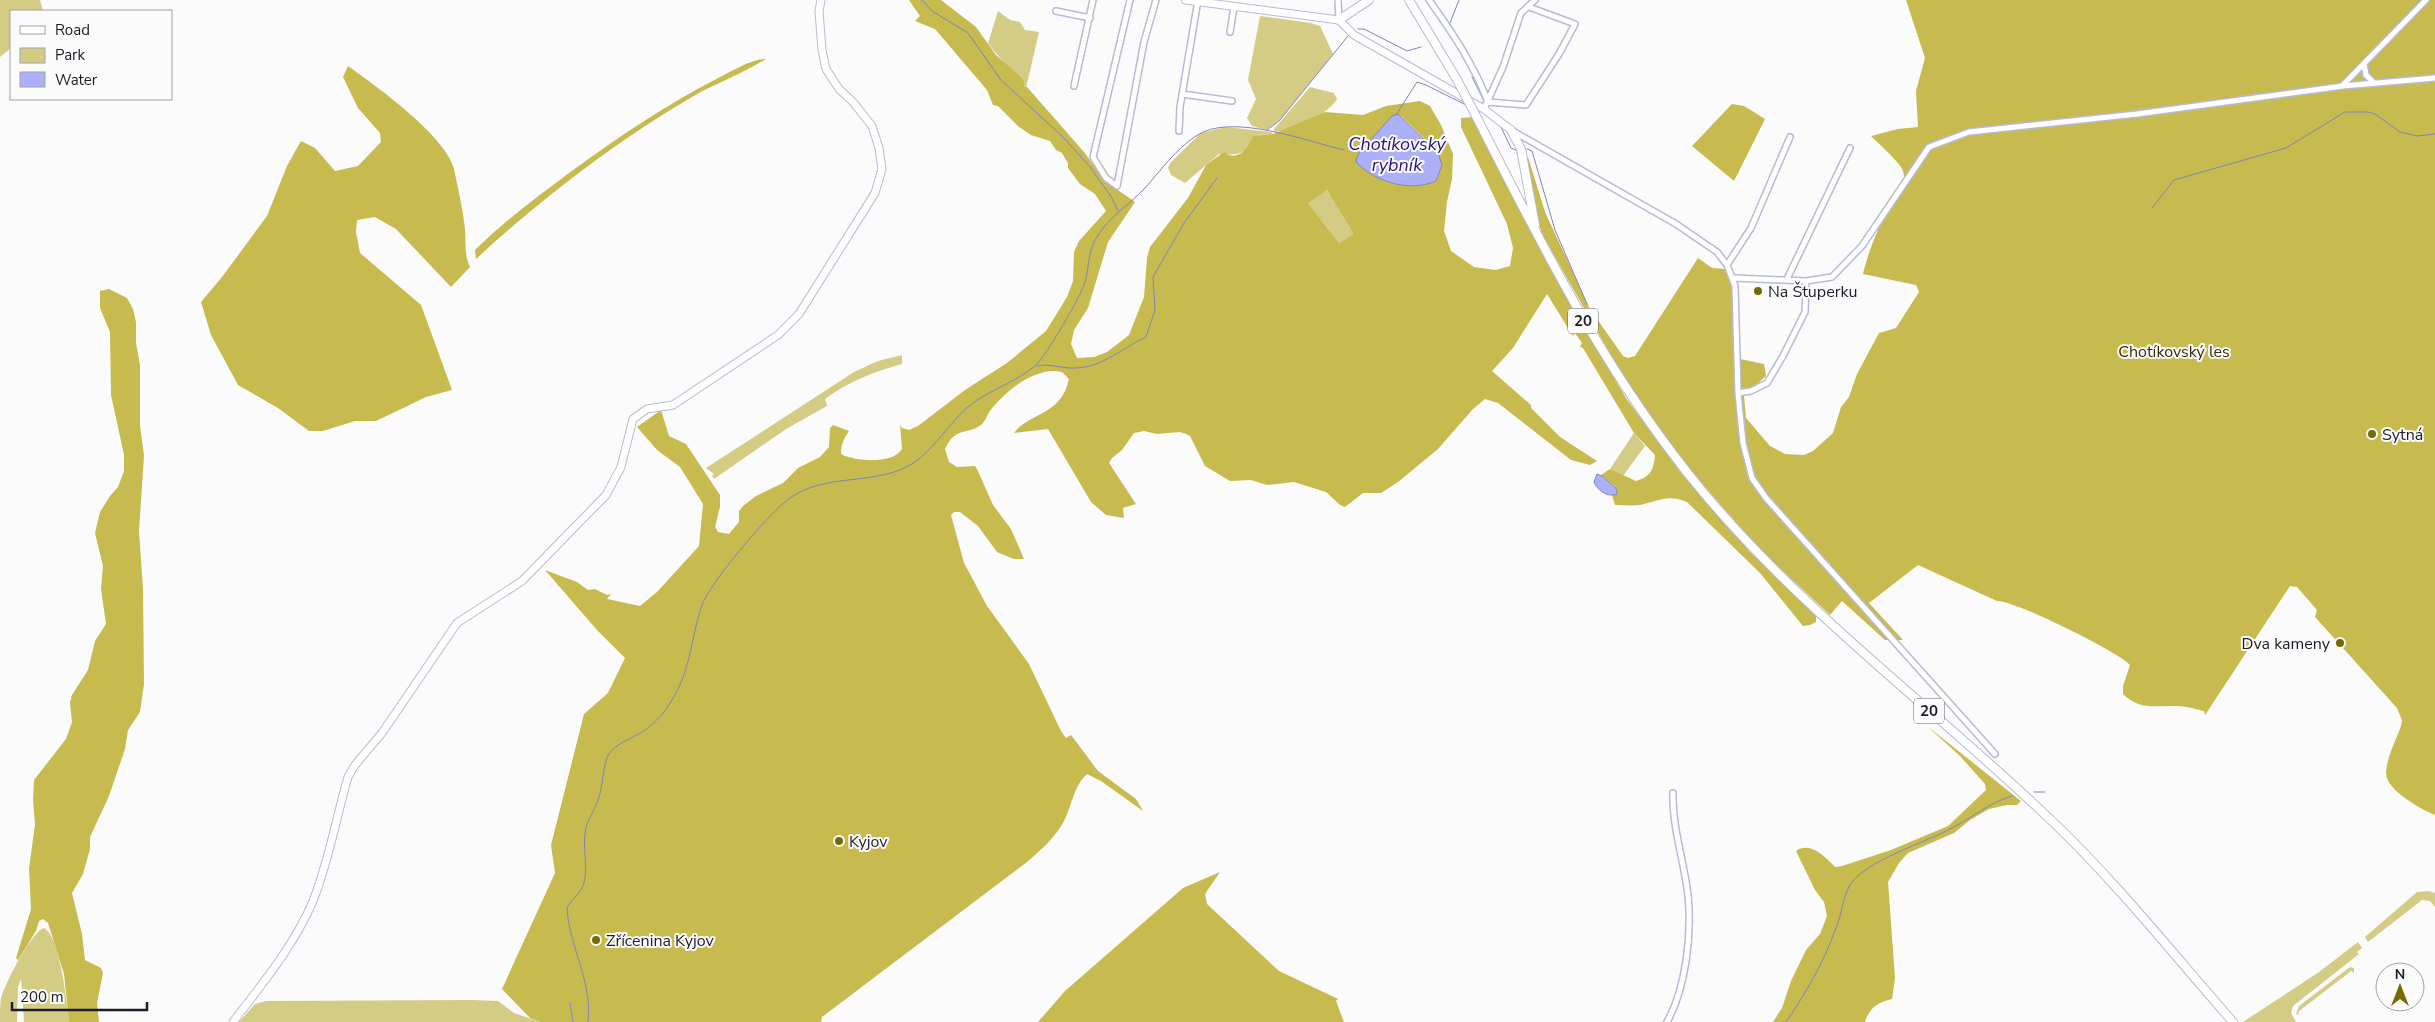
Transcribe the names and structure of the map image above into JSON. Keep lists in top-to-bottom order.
{
  "streets": {
    "main road": ["20"]
  },
  "water": ["Chotíkovský rybník"],
  "parks": ["Chotíkovský les"],
  "places": [
    "Na Štuperku",
    "Sytná",
    "Dva kameny",
    "Kyjov",
    "Zřícenina Kyjov"
  ],
  "legend": ["Road", "Park", "Water"],
  "scale_bar": "200 m",
  "north": "top"
}
